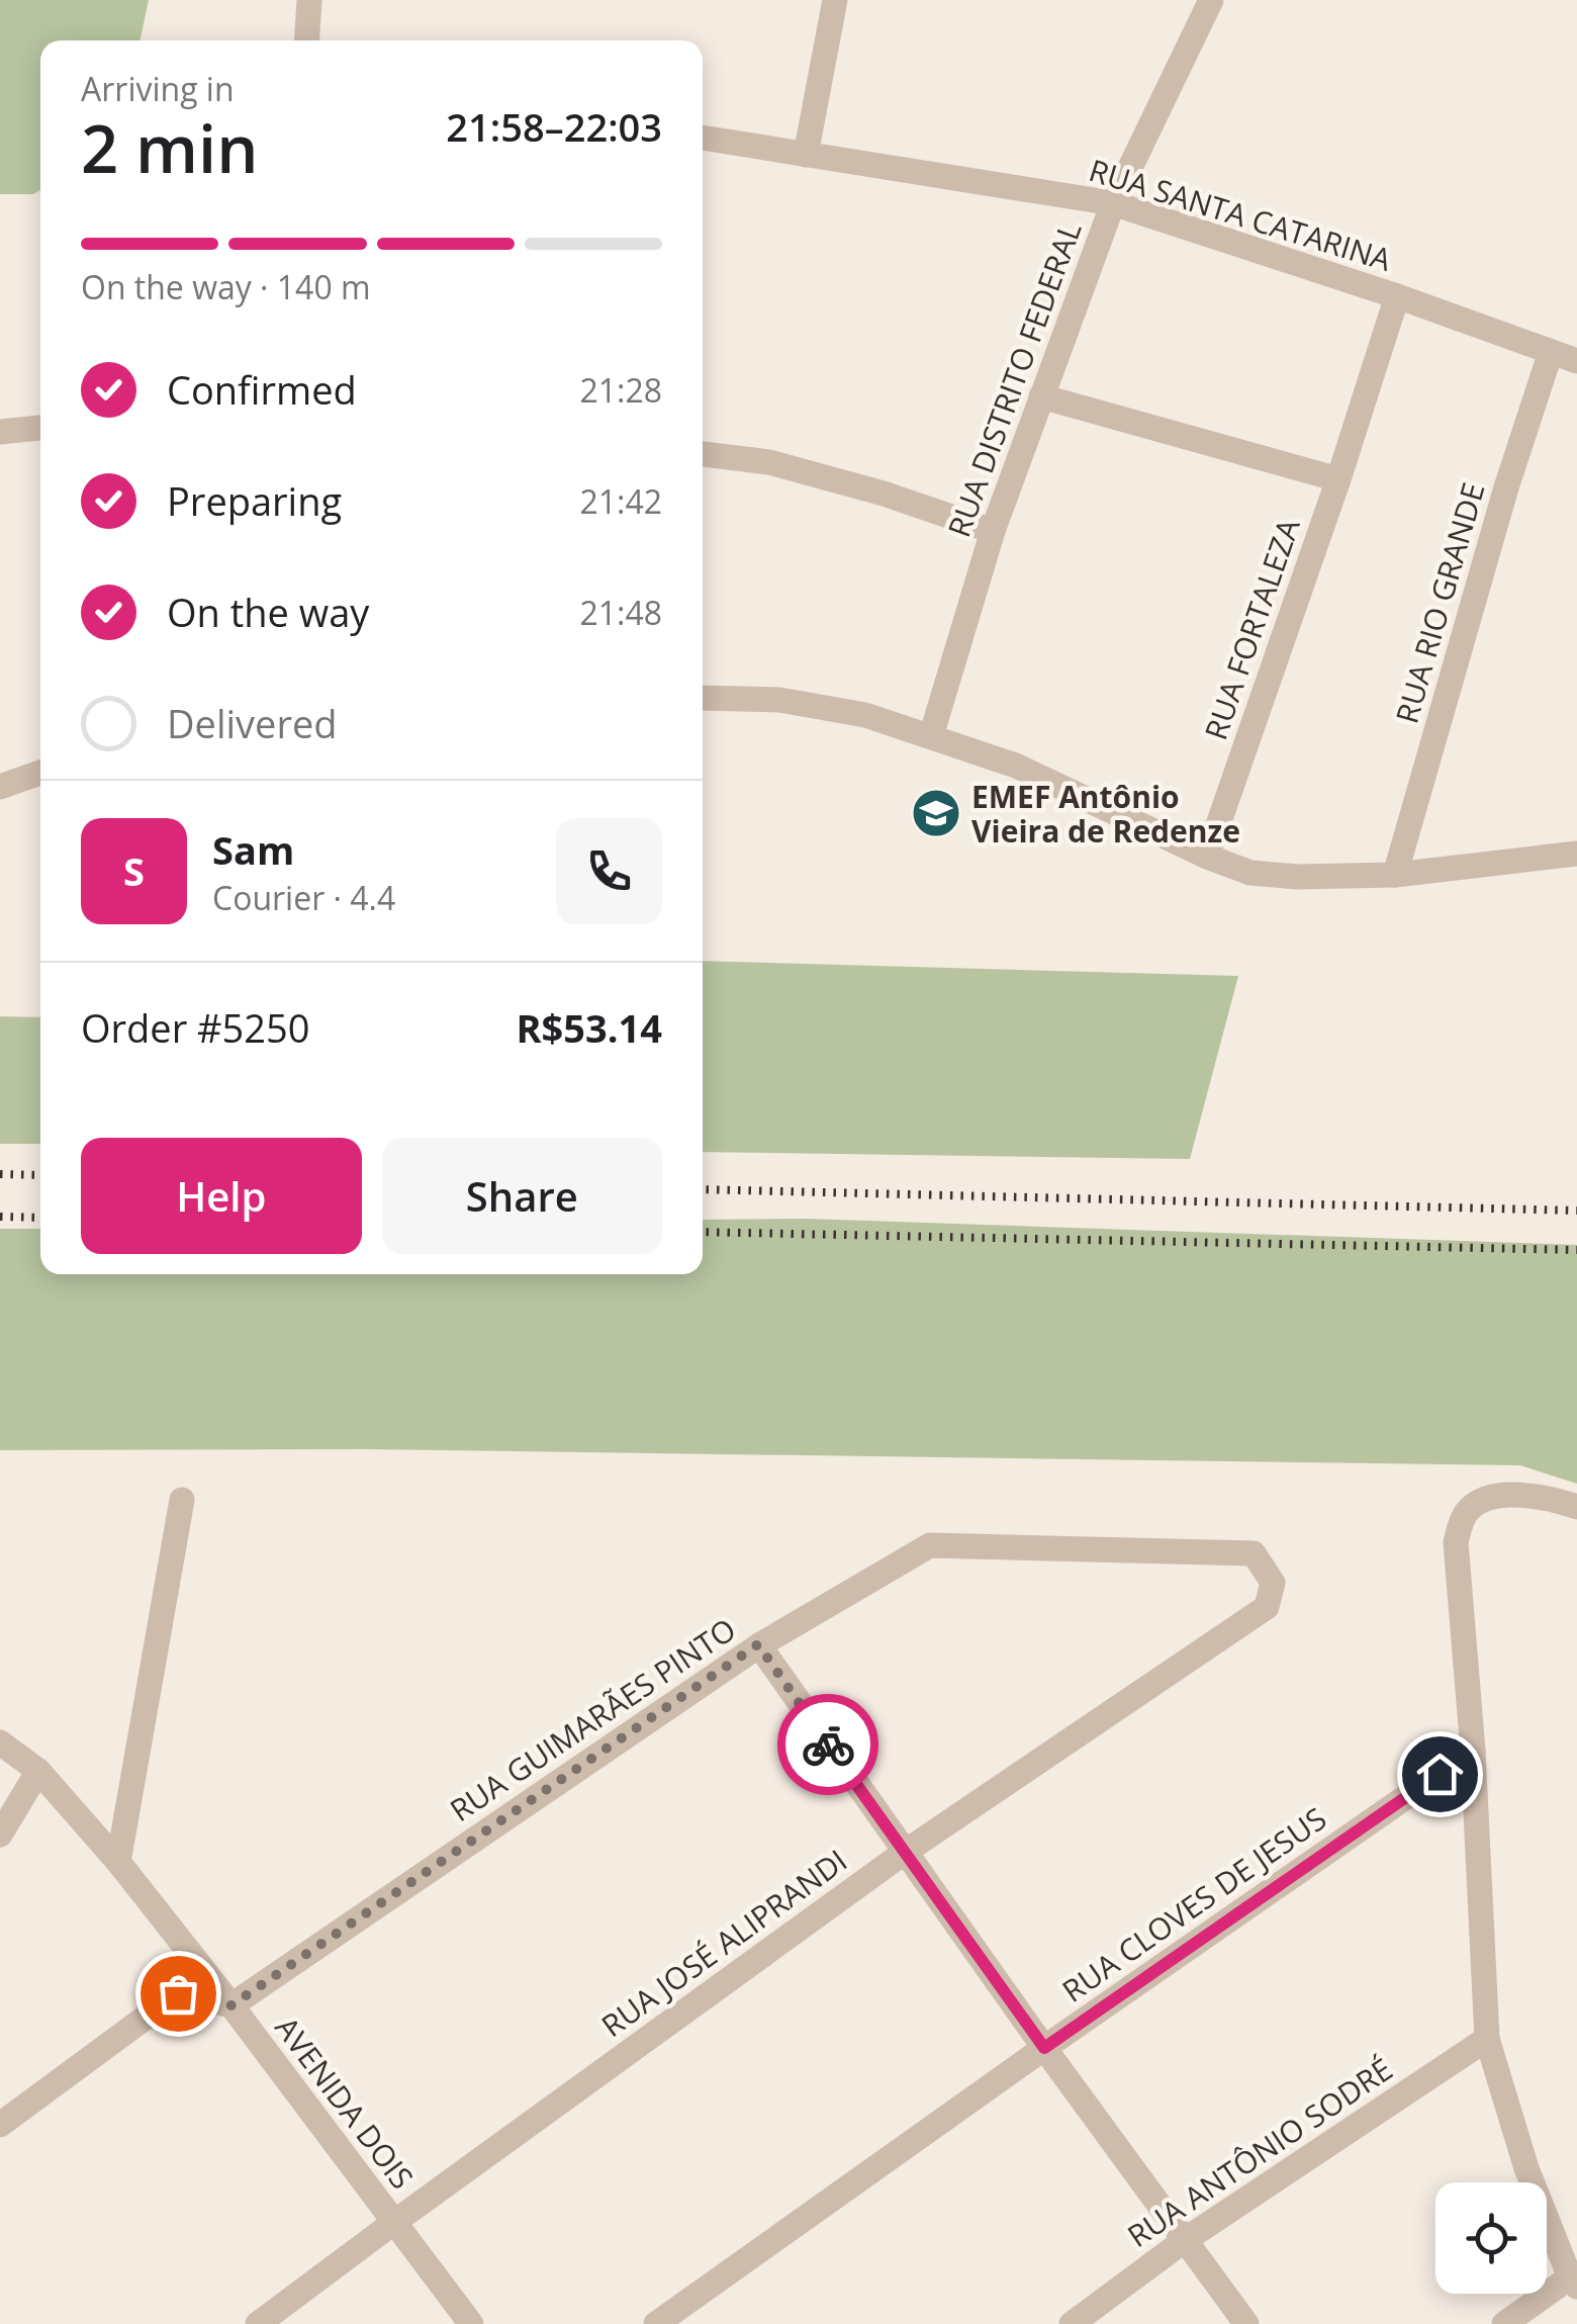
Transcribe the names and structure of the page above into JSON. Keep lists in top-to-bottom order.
{
  "streets": {
    "street": [
      "RUA SANTA CATARINA",
      "RUA DISTRITO FEDERAL",
      "RUA RIO GRANDE",
      "RUA FORTALEZA",
      "RUA GUIMARÃES PINTO",
      "RUA CLOVES DE JESUS",
      "RUA JOSÉ ALIPRANDI",
      "AVENIDA DOIS",
      "RUA ANTÔNIO SODRÉ"
    ]
  },
  "crossings": [
    ["RUA SANTA CATARINA", "RUA DISTRITO FEDERAL"],
    ["RUA SANTA CATARINA", "RUA RIO GRANDE"],
    ["RUA SANTA CATARINA", "RUA FORTALEZA"],
    ["RUA GUIMARÃES PINTO", "RUA JOSÉ ALIPRANDI"],
    ["RUA GUIMARÃES PINTO", "AVENIDA DOIS"],
    ["RUA JOSÉ ALIPRANDI", "AVENIDA DOIS"]
  ],
  "places": {
    "school or university": ["EMEF Antônio Vieira de Redenze"]
  },
  "page": {
    "heading": ["2 min", "Arriving in", "21:58–22:03"],
    "panel": [
      "Sam",
      "Courier · 4.4",
      "Order #5250",
      "R$53.14"
    ],
    "bar": "On the way · 140 m",
    "list": [
      ["Confirmed", "21:28"],
      ["Preparing", "21:42"],
      ["On the way", "21:48"],
      "Delivered"
    ],
    "round": "S",
    "buttons": ["Help", "Share"]
  }
}
